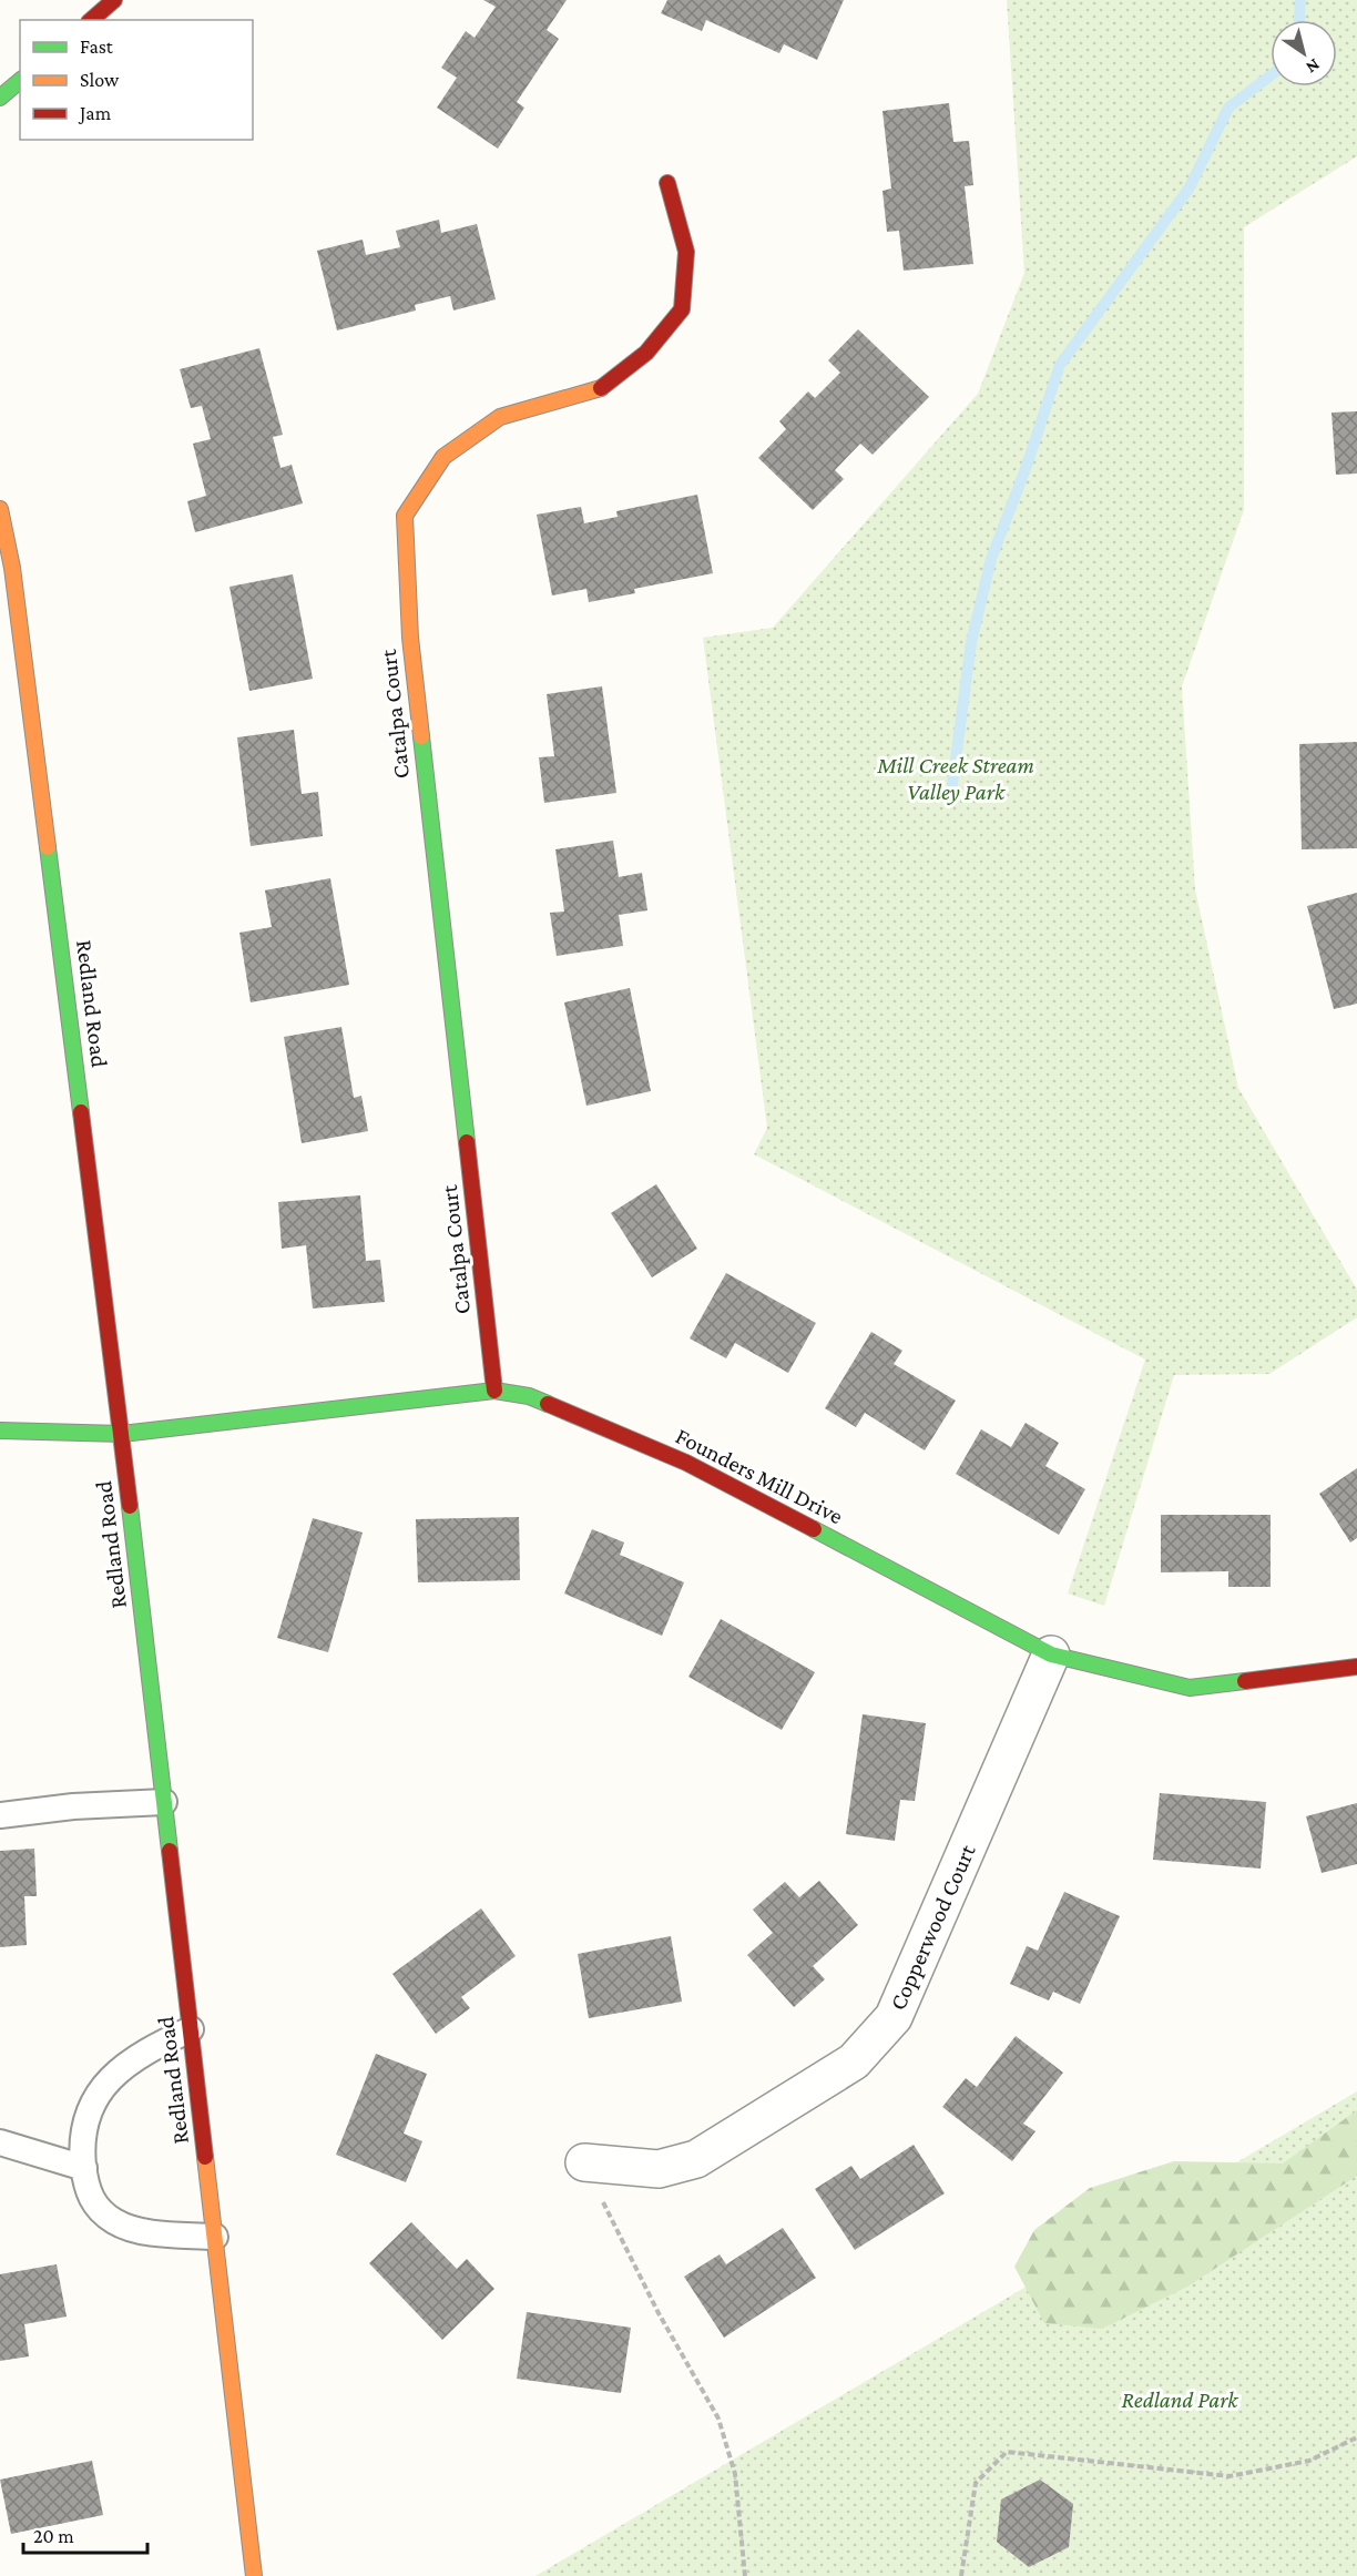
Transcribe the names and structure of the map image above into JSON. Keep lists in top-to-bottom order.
{
  "streets": {
    "main road": ["Catalpa Court", "Redland Road", "Founders Mill Drive"],
    "street": ["Copperwood Court"]
  },
  "crossings": [
    ["Catalpa Court", "Founders Mill Drive"],
    ["Redland Road", "Founders Mill Drive"],
    ["Founders Mill Drive", "Copperwood Court"]
  ],
  "parks": ["Mill Creek Stream Valley Park", "Redland Park"],
  "legend": ["Fast", "Slow", "Jam"],
  "scale_bar": "20 m",
  "north": "bottom right"
}
